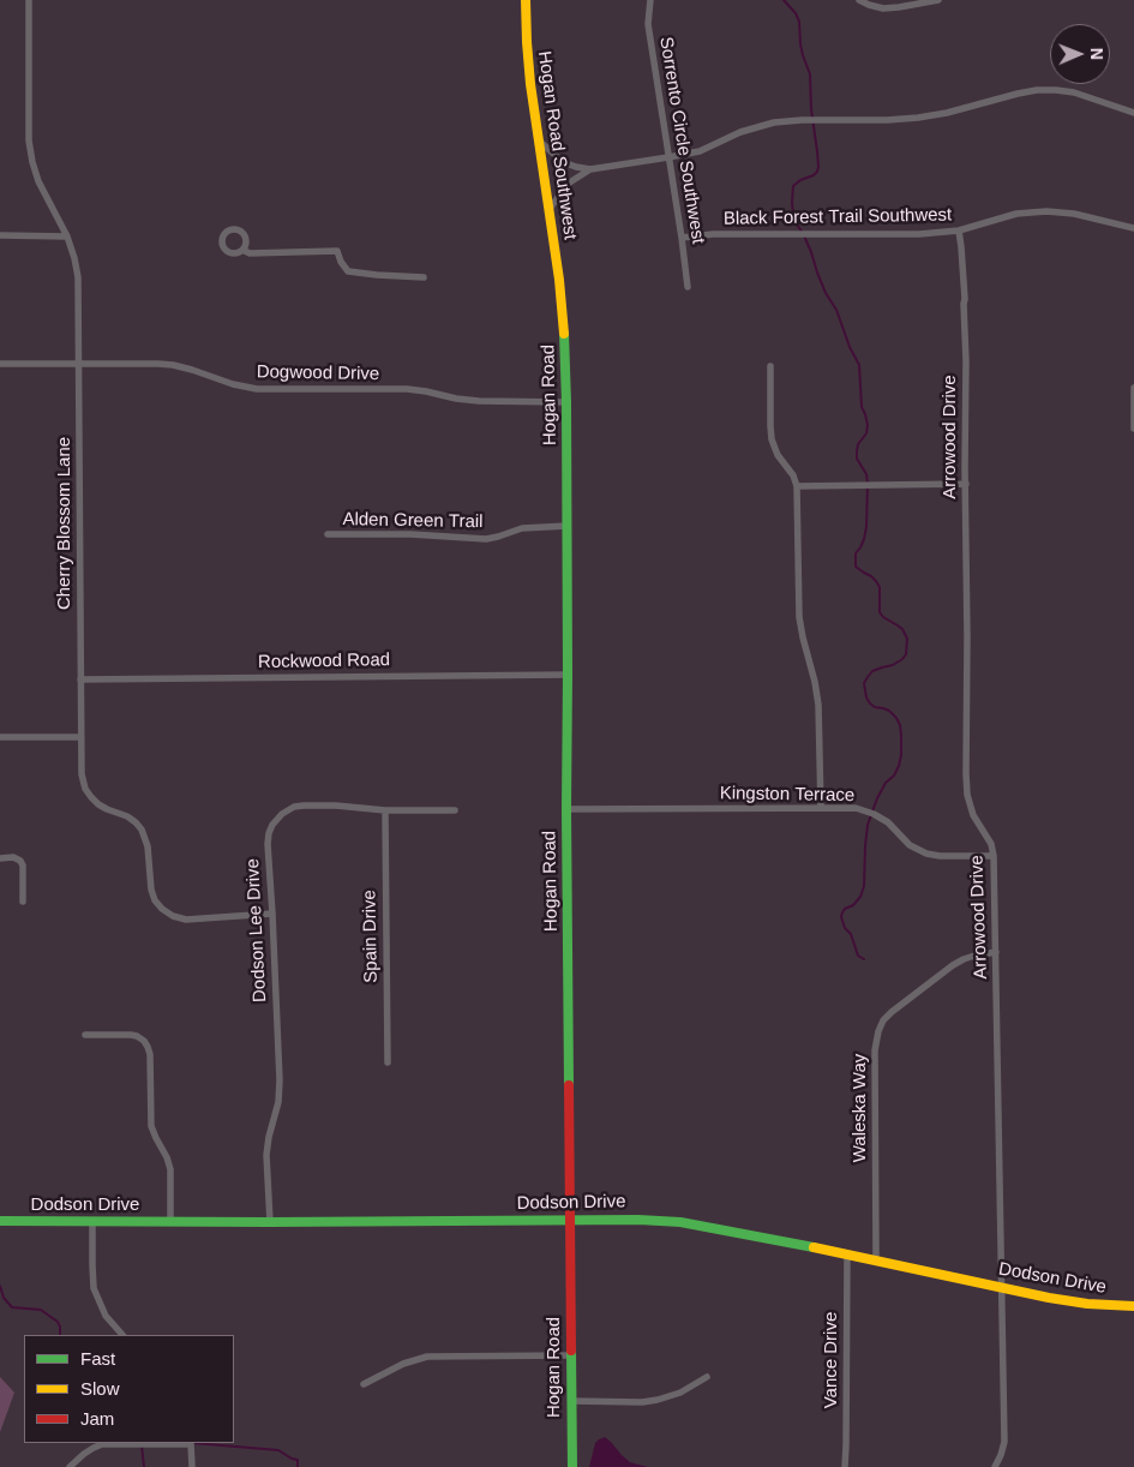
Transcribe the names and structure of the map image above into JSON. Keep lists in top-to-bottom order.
{
  "streets": {
    "street": [
      "Sorrento Circle Southwest",
      "Hogan Road Southwest",
      "Black Forest Trail Southwest",
      "Dogwood Drive",
      "Hogan Road",
      "Arrowood Drive",
      "Alden Green Trail",
      "Cherry Blossom Lane",
      "Rockwood Road",
      "Kingston Terrace",
      "Dodson Lee Drive",
      "Spain Drive",
      "Waleska Way",
      "Dodson Drive",
      "Vance Drive"
    ]
  },
  "crossings": [
    ["Sorrento Circle Southwest", "Black Forest Trail Southwest"],
    ["Hogan Road Southwest", "Hogan Road"],
    ["Black Forest Trail Southwest", "Arrowood Drive"],
    ["Dogwood Drive", "Hogan Road"],
    ["Dogwood Drive", "Cherry Blossom Lane"],
    ["Hogan Road", "Alden Green Trail"],
    ["Hogan Road", "Rockwood Road"],
    ["Hogan Road", "Kingston Terrace"],
    ["Hogan Road", "Dodson Drive"],
    ["Arrowood Drive", "Kingston Terrace"],
    ["Arrowood Drive", "Waleska Way"],
    ["Arrowood Drive", "Dodson Drive"],
    ["Cherry Blossom Lane", "Rockwood Road"],
    ["Cherry Blossom Lane", "Dodson Lee Drive"],
    ["Dodson Lee Drive", "Spain Drive"],
    ["Dodson Lee Drive", "Dodson Drive"],
    ["Waleska Way", "Dodson Drive"],
    ["Dodson Drive", "Vance Drive"]
  ],
  "legend": ["Fast", "Slow", "Jam"],
  "north": "right"
}
